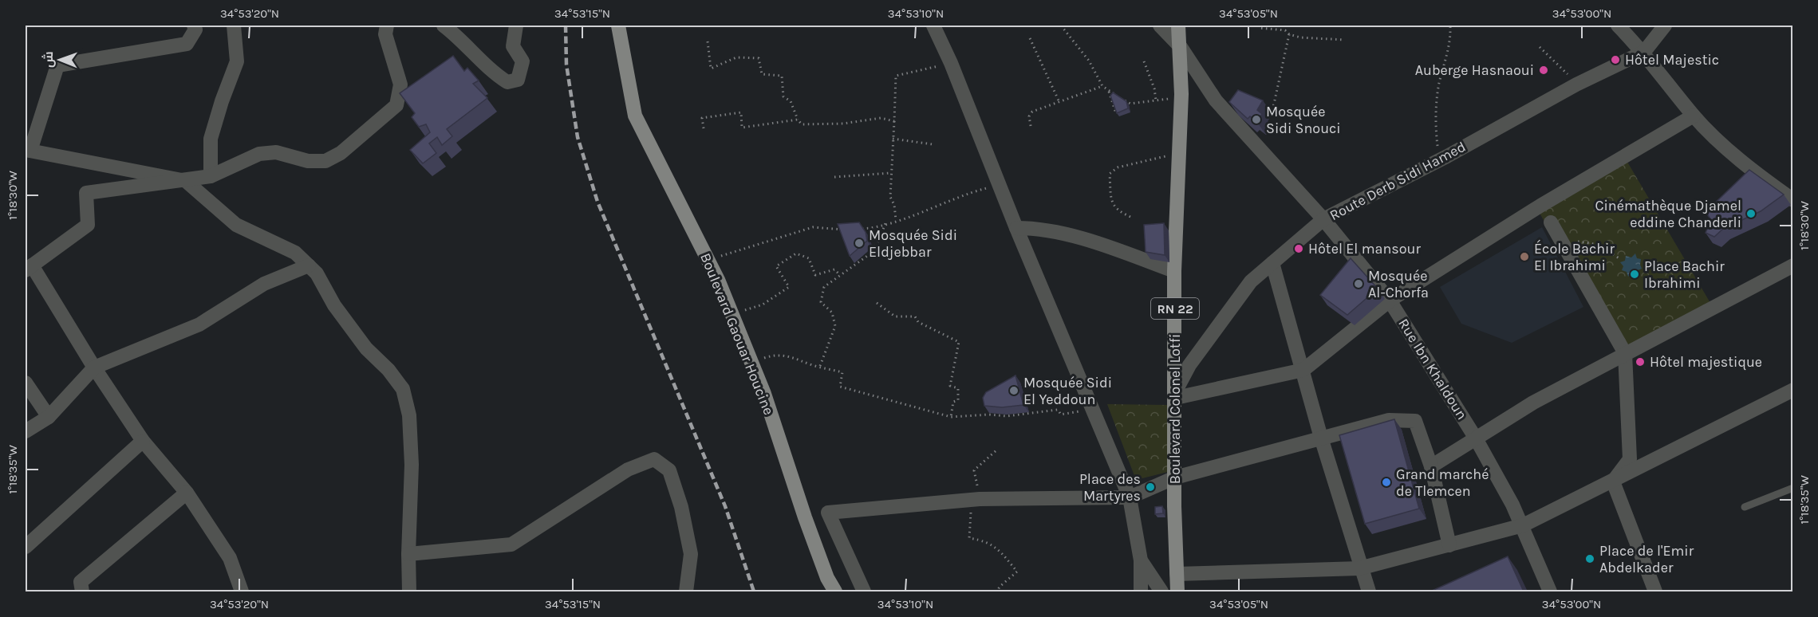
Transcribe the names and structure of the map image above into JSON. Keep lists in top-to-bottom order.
{
  "streets": {
    "main road": ["RN 22", "Boulevard Gaouar Houcine", "Boulevard Colonel Lotfi"],
    "street": ["Route Derb Sidi Hamed", "Rue Ibn Khaldoun"]
  },
  "crossings": [
    ["Route Derb Sidi Hamed", "Rue Ibn Khaldoun"],
    ["Route Derb Sidi Hamed", "Boulevard Colonel Lotfi"],
    ["Rue Ibn Khaldoun", "Boulevard Colonel Lotfi"]
  ],
  "places": [
    "Hôtel Majestic",
    "Auberge Hasnaoui",
    "Mosquée Sidi Snouci",
    "Cinémathèque Djamel eddine Chanderli",
    "Mosquée Sidi Eldjebbar",
    "Hôtel El mansour",
    "École Bachir El Ibrahimi",
    "Place Bachir Ibrahimi",
    "Mosquée Al-Chorfa",
    "Hôtel majestique",
    "Mosquée Sidi El Yeddoun",
    "Grand marché de Tlemcen",
    "Place des Martyres",
    "Place de l'Emir Abdelkader"
  ],
  "north": "left",
  "coordinates": [
    "34°53'20\"N",
    "34°53'15\"N",
    "34°53'10\"N",
    "34°53'05\"N",
    "34°53'00\"N",
    "1°18'30\"W",
    "1°18'35\"W"
  ]
}
